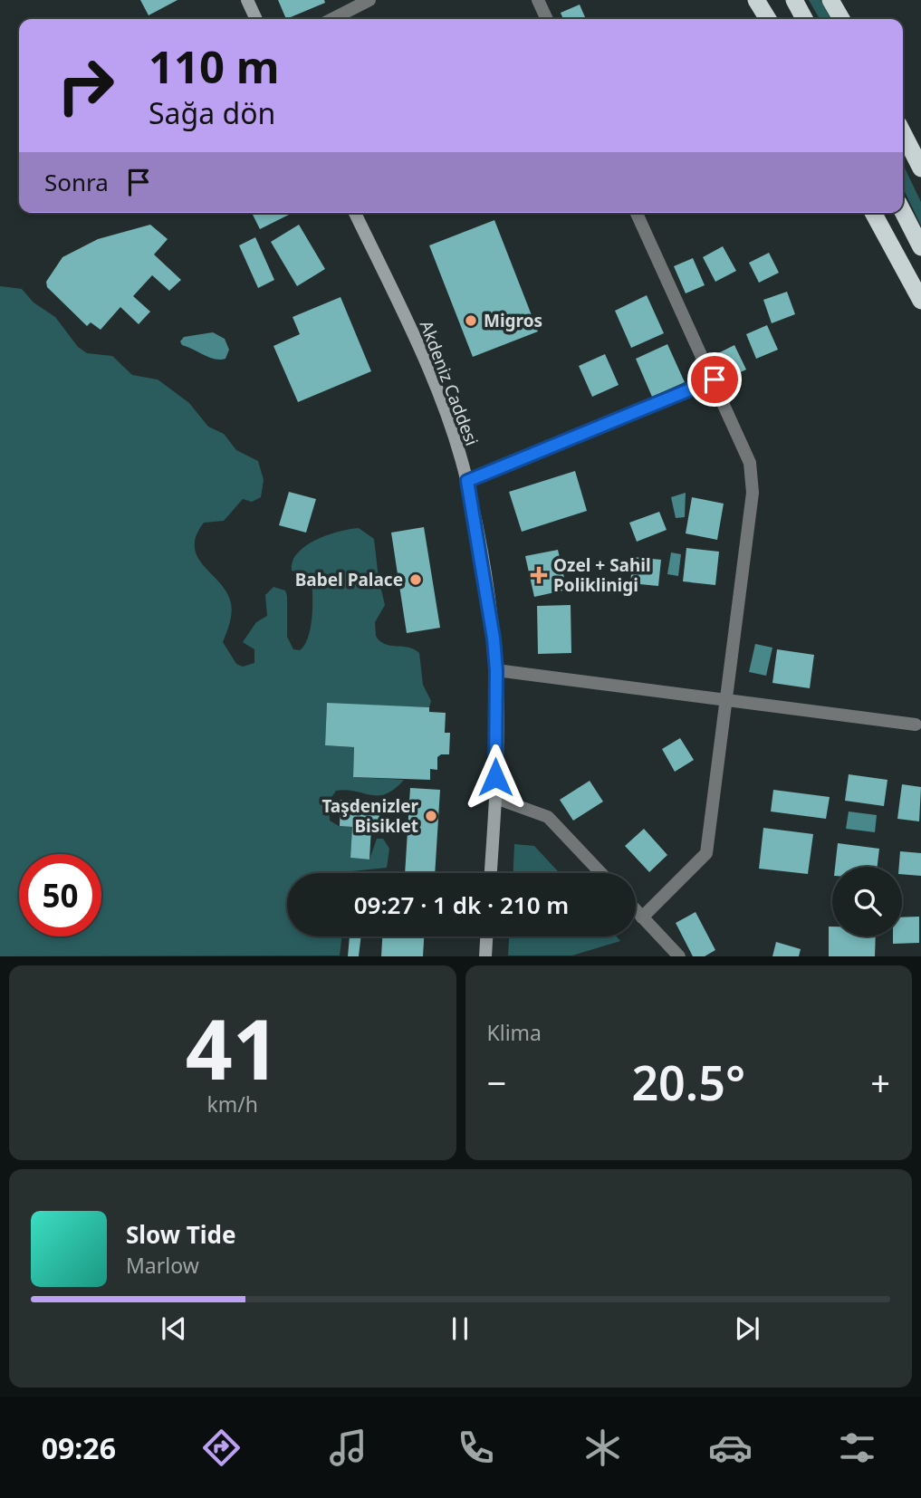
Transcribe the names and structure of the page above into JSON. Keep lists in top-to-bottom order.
{
  "streets": {
    "main road": ["Akdeniz Caddesi"]
  },
  "places": {
    "other": ["Migros", "Babel Palace", "Taşdenizler Bisiklet"],
    "health": ["Ozel + Sahil Poliklinigi"]
  },
  "page": {
    "turn": ["110 m", "Sağa dön"],
    "then": "Sonra",
    "limit": "50",
    "trip": "09:27 · 1 dk · 210 m",
    "tile": [
      ["41", "km/h"],
      "Klima"
    ],
    "heat": ["−", "20.5°", "+"],
    "song": ["Slow Tide", "Marlow"],
    "tabs": "09:26"
  }
}
